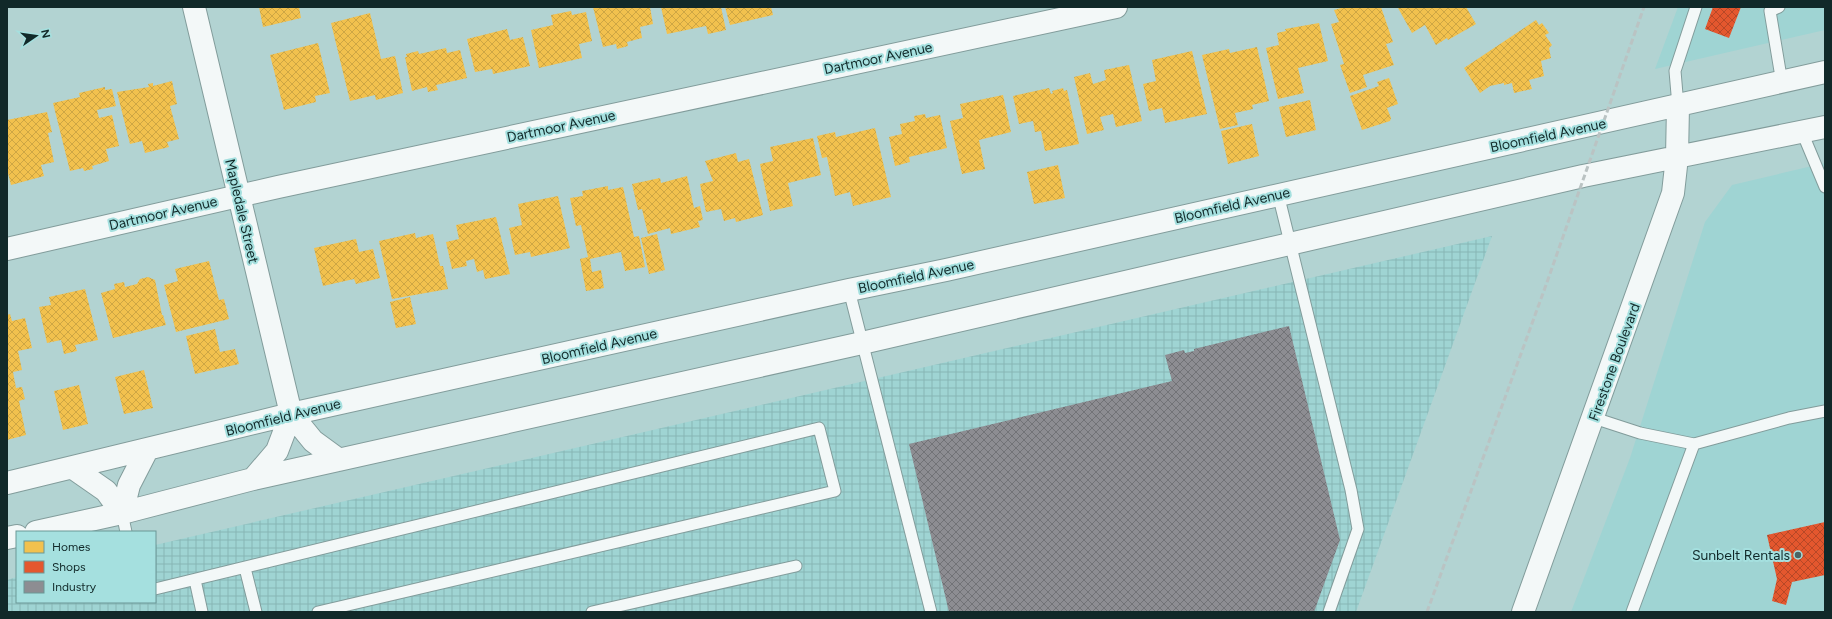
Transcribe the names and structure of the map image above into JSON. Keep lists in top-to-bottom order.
{
  "streets": {
    "main road": [
      "Dartmoor Avenue",
      "Bloomfield Avenue",
      "Mapledale Street",
      "Firestone Boulevard"
    ]
  },
  "crossings": [
    ["Dartmoor Avenue", "Mapledale Street"],
    ["Bloomfield Avenue", "Mapledale Street"],
    ["Bloomfield Avenue", "Firestone Boulevard"]
  ],
  "places": ["Sunbelt Rentals"],
  "legend": ["Homes", "Shops", "Industry"],
  "north": "right"
}
